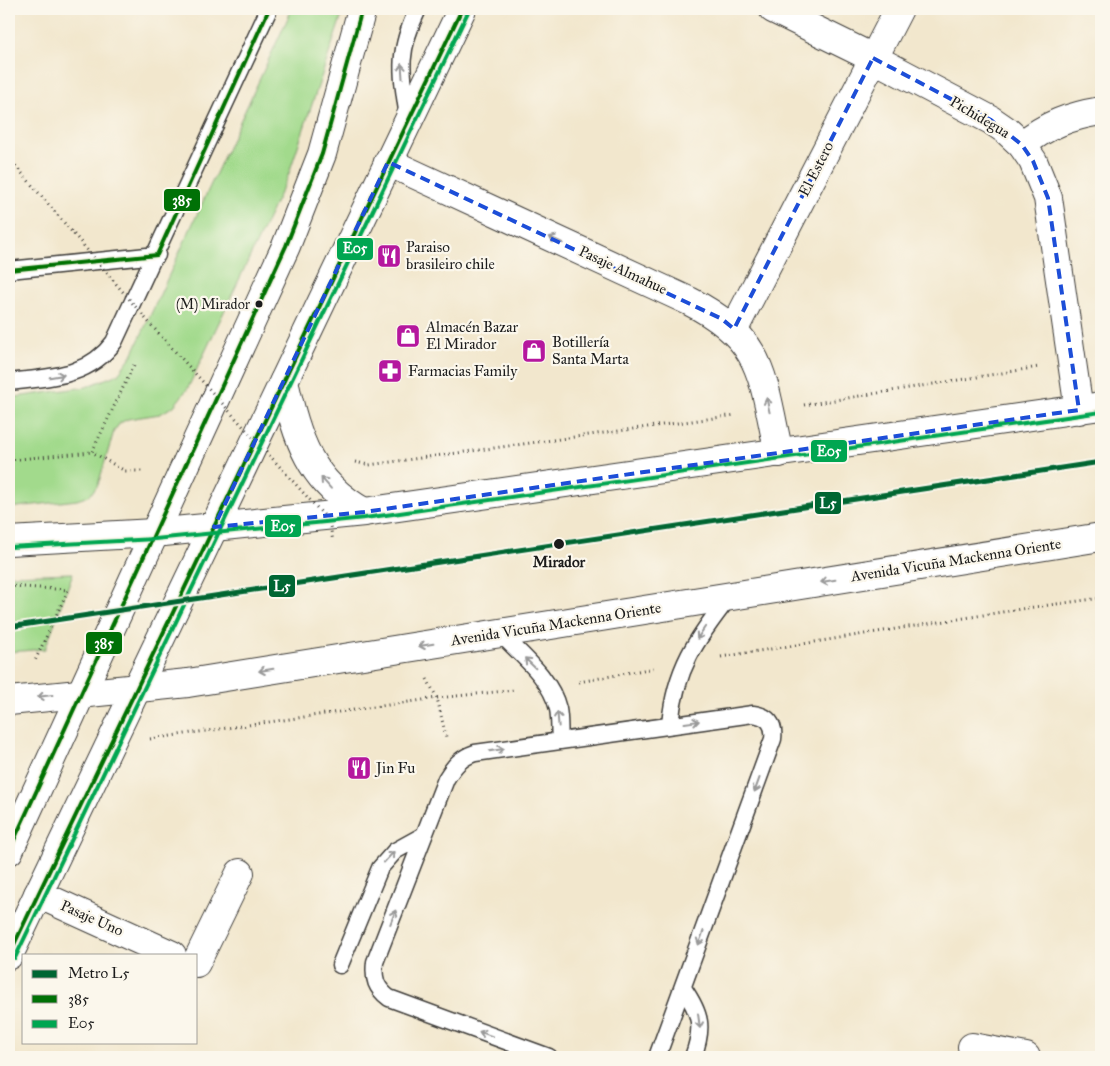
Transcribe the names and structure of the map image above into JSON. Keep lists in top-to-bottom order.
{
  "streets": {
    "main road": [
      "Pichidegua",
      "El Estero",
      "Pasaje Almahue",
      "Avenida Vicuña Mackenna Oriente",
      "Pasaje Uno"
    ]
  },
  "crossings": [
    ["Pichidegua", "El Estero"],
    ["El Estero", "Pasaje Almahue"]
  ],
  "one_way": ["Pasaje Almahue"],
  "places": {
    "restaurant": ["Paraiso brasileiro chile", "Jin Fu"],
    "other": ["(M) Mirador", "Mirador"],
    "shop": ["Almacén Bazar El Mirador", "Botillería Santa Marta"],
    "pharmacy": ["Farmacias Family"]
  },
  "lines": ["transit line 385", "transit line E05", "metro line L5"],
  "legend": ["Metro L5", "385", "E05"]
}
